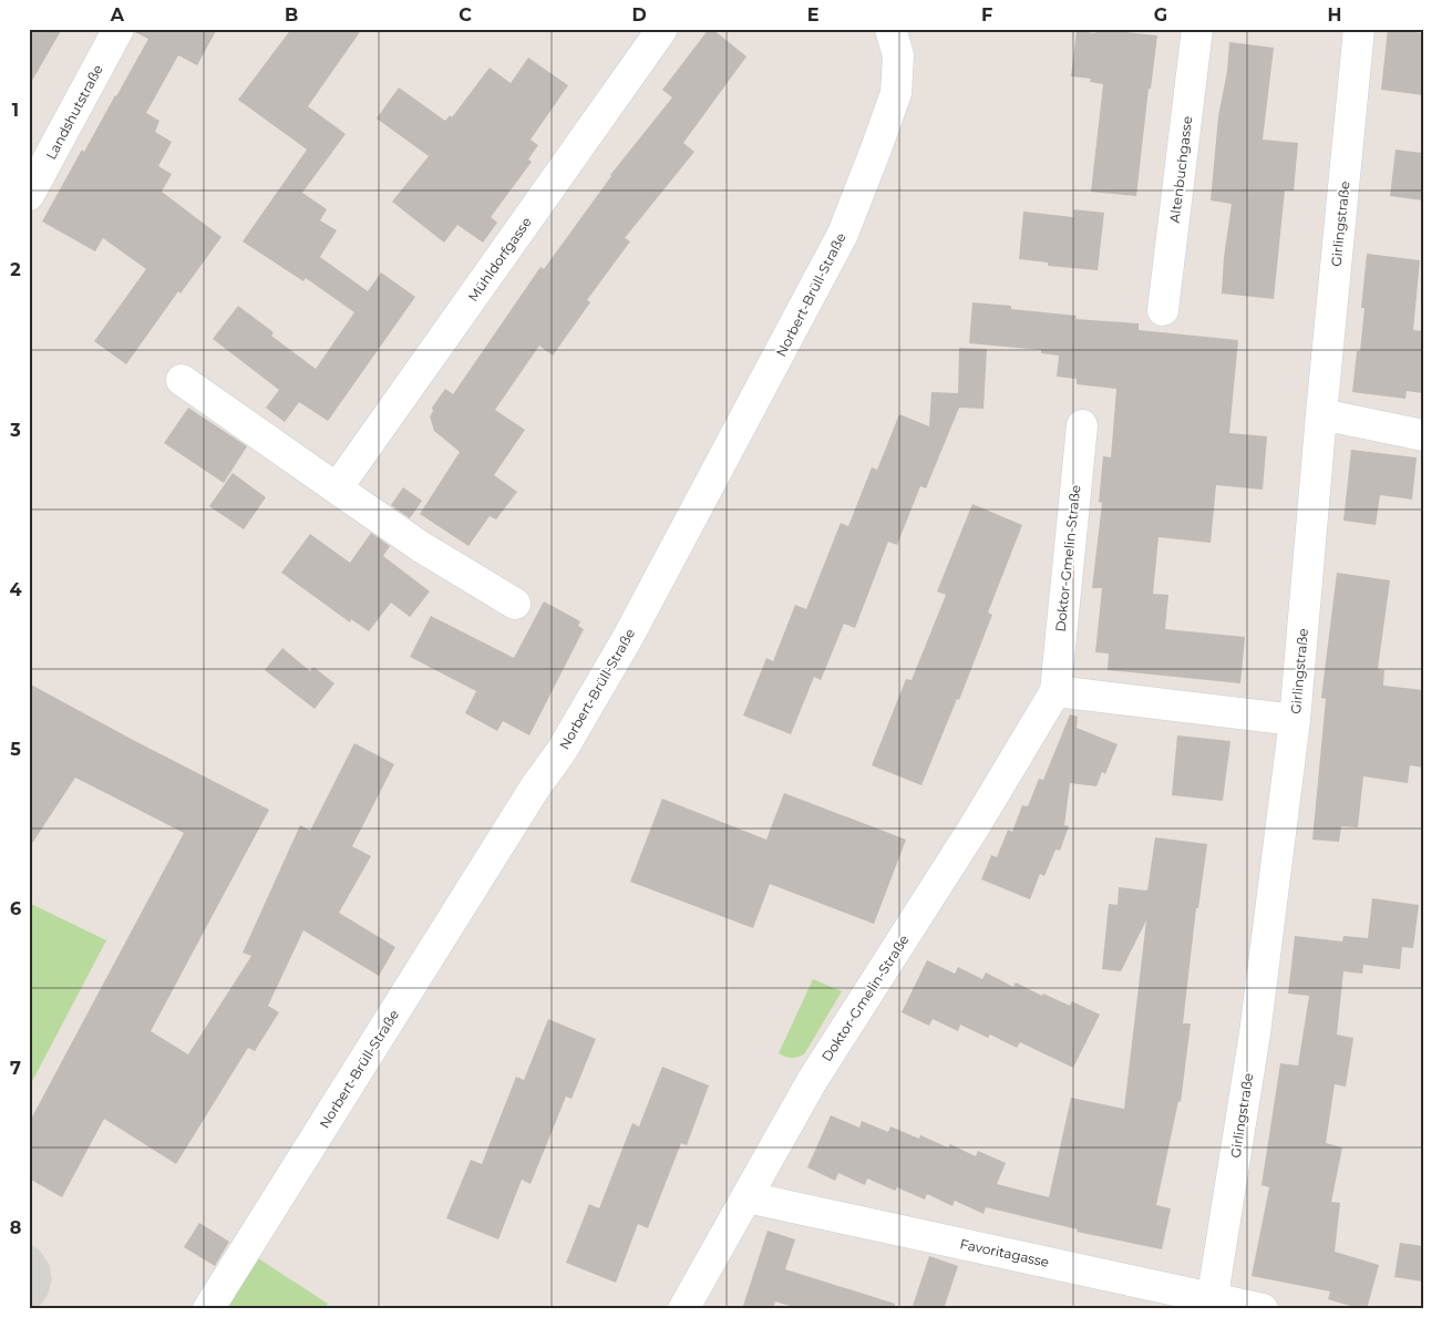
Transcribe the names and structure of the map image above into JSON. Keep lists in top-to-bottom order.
{
  "streets": {
    "street": [
      "Landshutstraße",
      "Altenbuchgasse",
      "Girlingstraße",
      "Mühldorfgasse",
      "Norbert-Brüll-Straße",
      "Doktor-Gmelin-Straße",
      "Favoritagasse"
    ]
  },
  "crossings": [
    ["Girlingstraße", "Favoritagasse"],
    ["Doktor-Gmelin-Straße", "Favoritagasse"]
  ],
  "grid": {
    "columns": [
      "A",
      "B",
      "C",
      "D",
      "E",
      "F",
      "G",
      "H"
    ],
    "rows": [
      "1",
      "2",
      "3",
      "4",
      "5",
      "6",
      "7",
      "8"
    ]
  }
}
